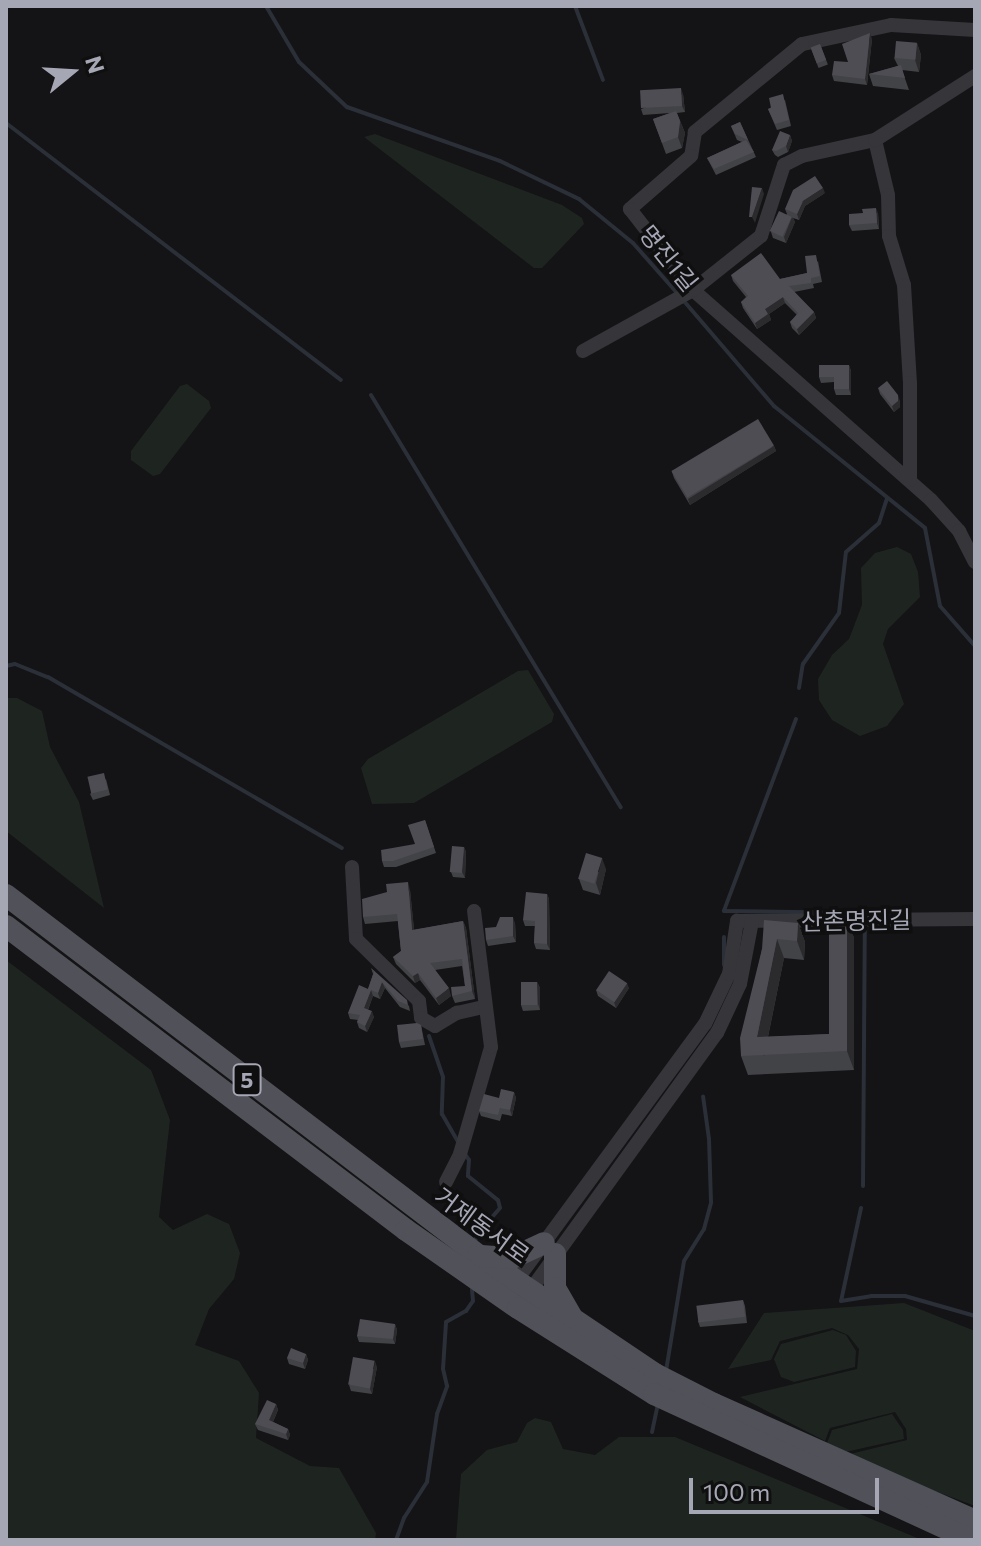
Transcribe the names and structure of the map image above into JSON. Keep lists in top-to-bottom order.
{
  "streets": {
    "main road": ["5", "거제동서로"],
    "street": ["명진1길", "산촌명진길"]
  },
  "scale_bar": "100 m",
  "north": "right"
}
